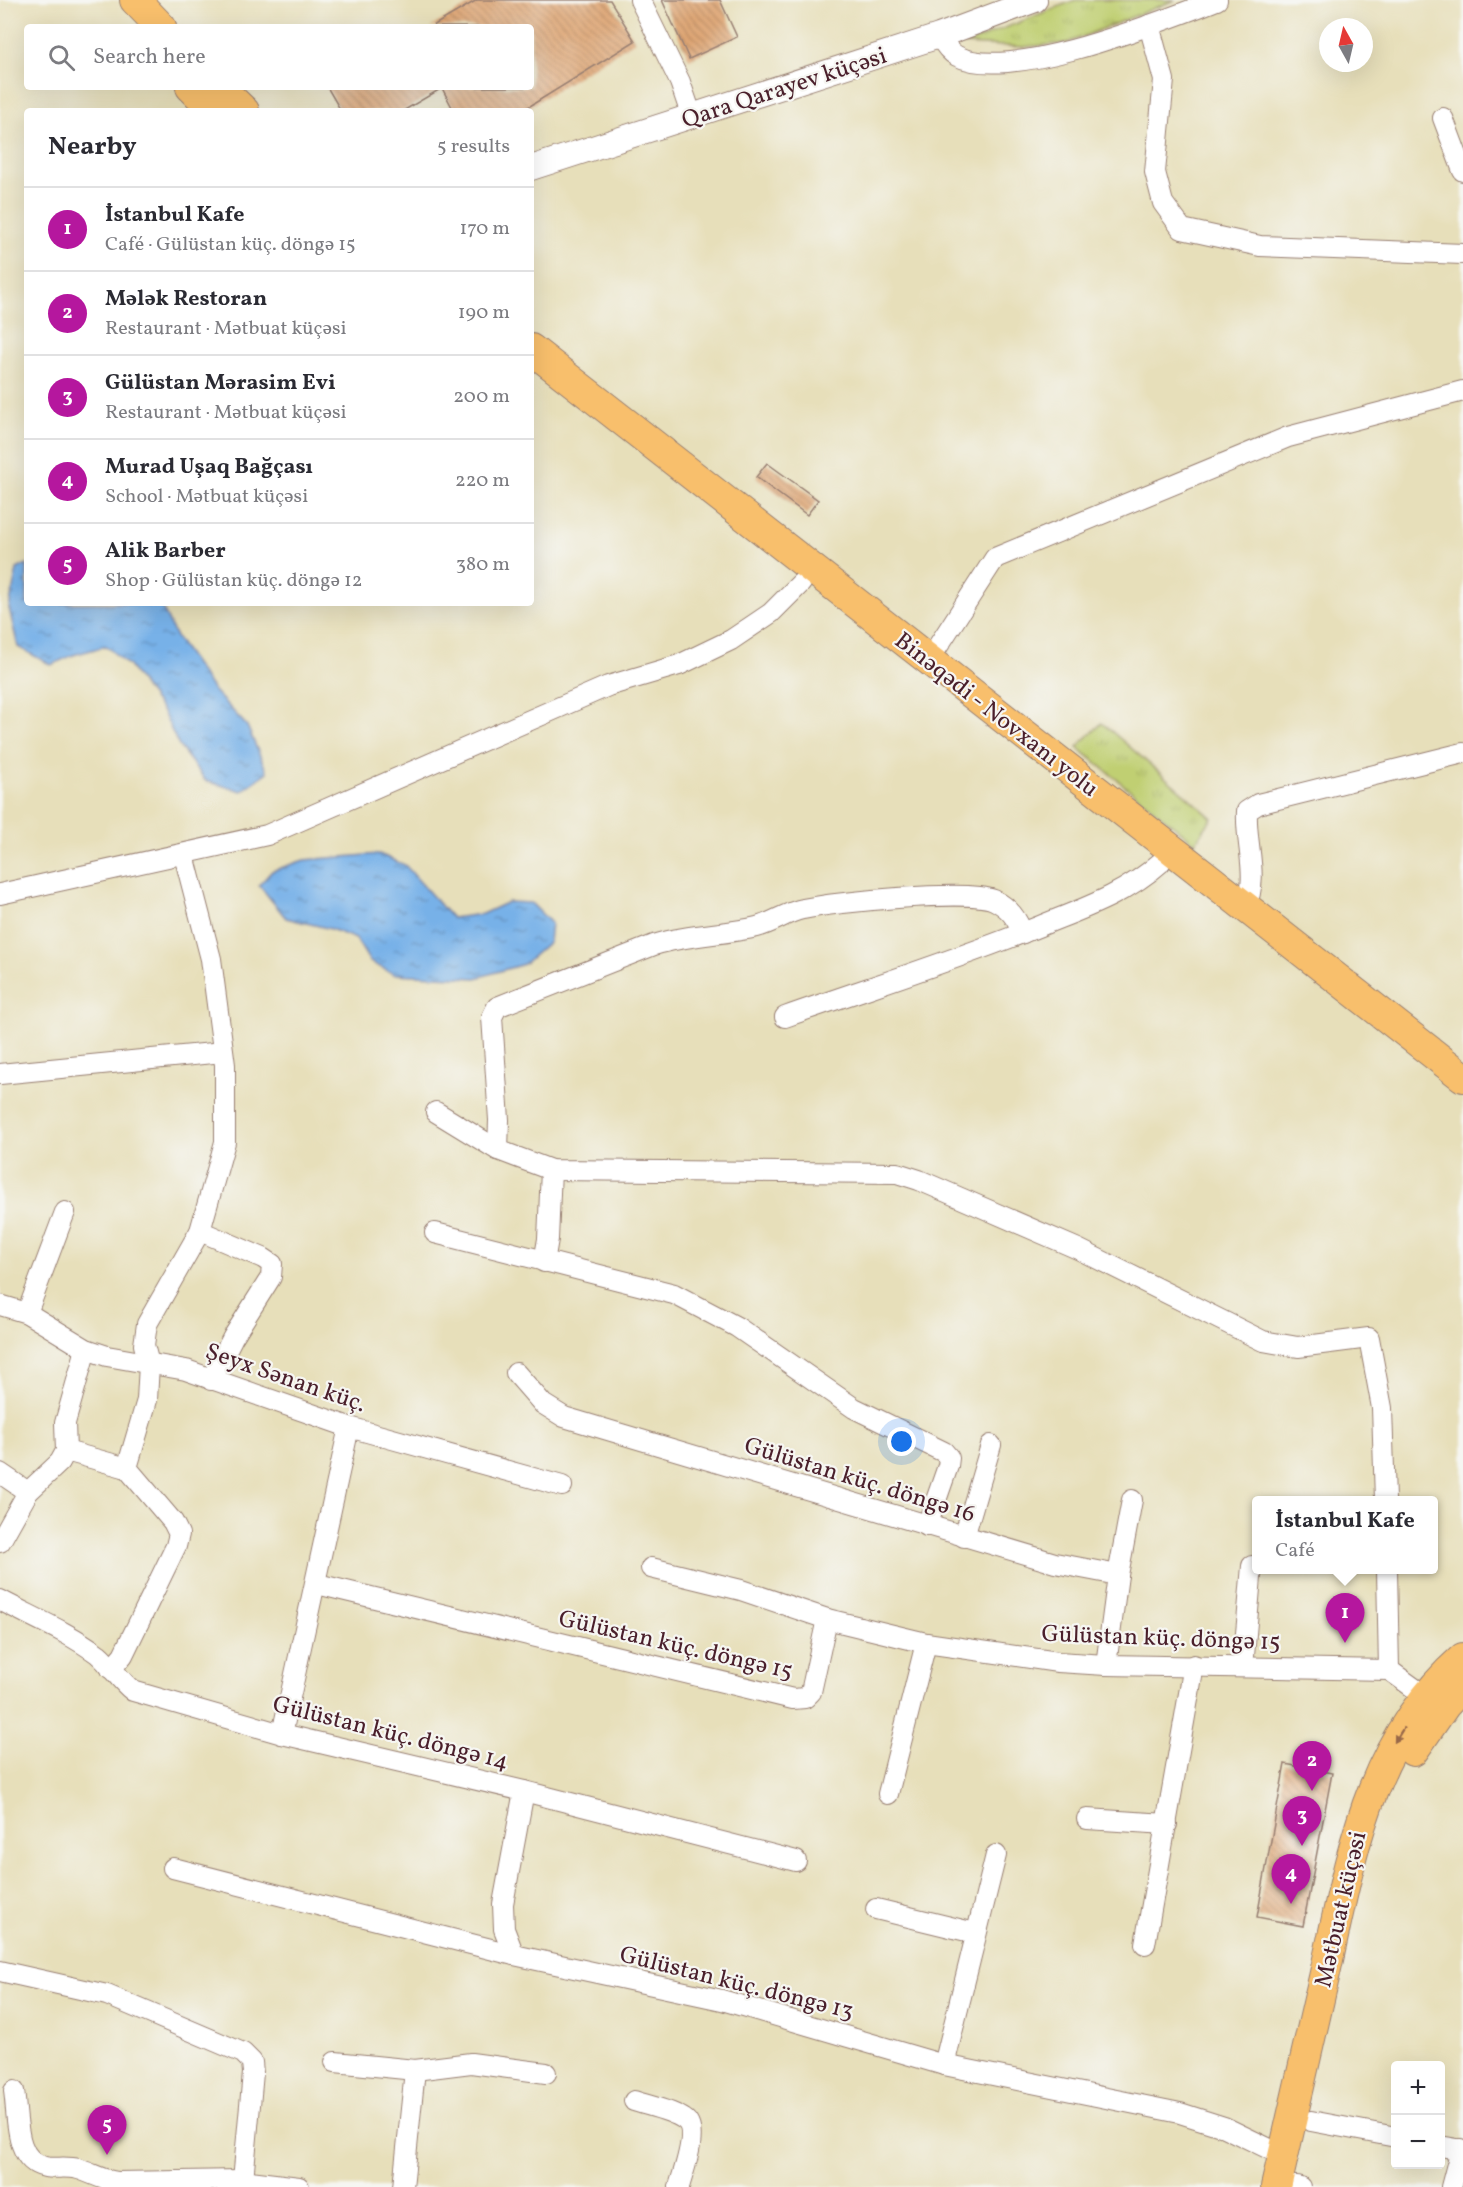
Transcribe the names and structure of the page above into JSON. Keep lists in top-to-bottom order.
{
  "streets": {
    "main road": ["Binəqədi - Novxanı yolu", "Mətbuat küçəsi"],
    "street": [
      "Qara Qarayev küçəsi",
      "Şeyx Sənan küç.",
      "Gülüstan küç. döngə 16",
      "Gülüstan küç. döngə 15",
      "Gülüstan küç. döngə 14",
      "Gülüstan küç. döngə 13"
    ]
  },
  "crossings": [
    ["Mətbuat küçəsi", "Gülüstan küç. döngə 13"]
  ],
  "north": "top",
  "page": {
    "search": "Search here",
    "heading": ["Nearby", "5 results"],
    "list": [
      {
        "mark": "1",
        "name": "İstanbul Kafe",
        "note": "Café · Gülüstan küç. döngə 15",
        "value": "170 m"
      },
      {
        "mark": "2",
        "name": "Mələk Restoran",
        "note": "Restaurant · Mətbuat küçəsi",
        "value": "190 m"
      },
      {
        "mark": "3",
        "name": "Gülüstan Mərasim Evi",
        "note": "Restaurant · Mətbuat küçəsi",
        "value": "200 m"
      },
      {
        "mark": "4",
        "name": "Murad Uşaq Bağçası",
        "note": "School · Mətbuat küçəsi",
        "value": "220 m"
      },
      {
        "mark": "5",
        "name": "Alik Barber",
        "note": "Shop · Gülüstan küç. döngə 12",
        "value": "380 m"
      }
    ],
    "popup": ["İstanbul Kafe", "Café"],
    "pins": [
      "1",
      "2",
      "3",
      "4",
      "5"
    ],
    "map_buttons": ["+", "−"]
  }
}
